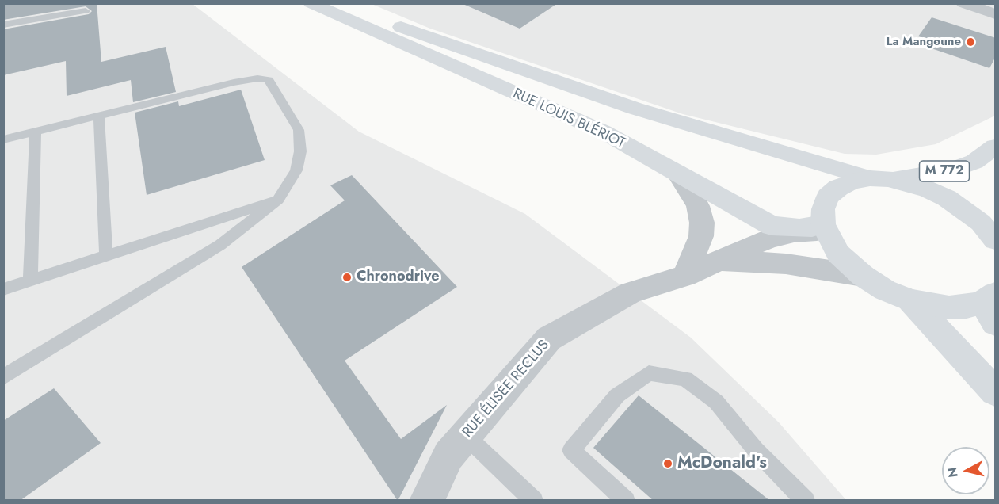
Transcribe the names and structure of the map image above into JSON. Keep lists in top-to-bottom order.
{
  "streets": {
    "main road": ["RUE LOUIS BLÉRIOT", "M 772"],
    "street": ["RUE ÉLISÉE RECLUS"]
  },
  "crossings": [
    ["RUE LOUIS BLÉRIOT", "M 772"],
    ["RUE LOUIS BLÉRIOT", "RUE ÉLISÉE RECLUS"]
  ],
  "places": ["La Mangoune", "Chronodrive", "McDonald's"],
  "north": "left"
}
